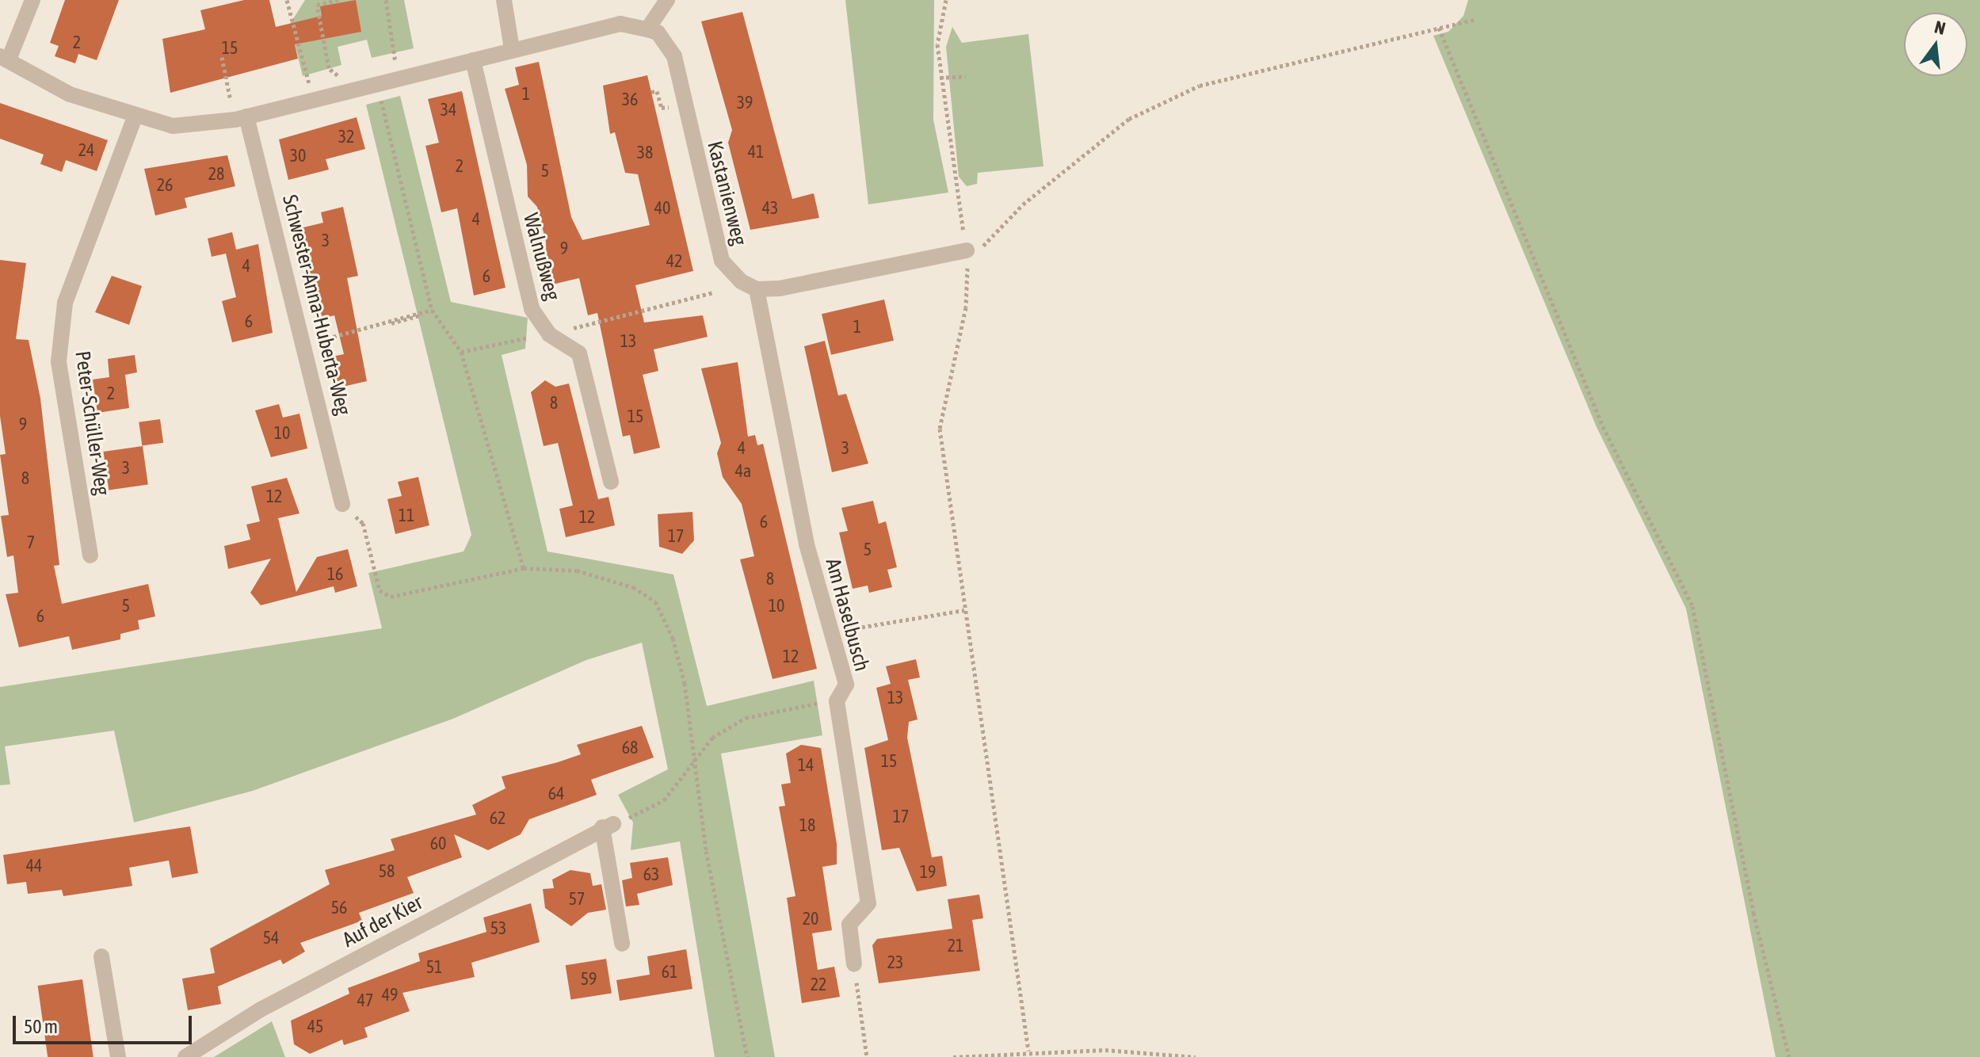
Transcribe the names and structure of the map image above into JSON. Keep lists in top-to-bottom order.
{
  "streets": {
    "street": [
      "Kastanienweg",
      "Walnußweg",
      "Schwester-Anna-Huberta-Weg",
      "Peter-Schüller-Weg",
      "Am Haselbusch",
      "Auf der Kier"
    ]
  },
  "crossings": [
    ["Kastanienweg", "Am Haselbusch"]
  ],
  "house_numbers": [
    "2",
    "15",
    "1",
    "36",
    "39",
    "34",
    "32",
    "24",
    "41",
    "38",
    "30",
    "2",
    "5",
    "28",
    "26",
    "40",
    "43",
    "4",
    "3",
    "9",
    "42",
    "4",
    "6",
    "6",
    "1",
    "13",
    "2",
    "8",
    "15",
    "9",
    "10",
    "4",
    "3",
    "3",
    "4a",
    "8",
    "12",
    "11",
    "12",
    "6",
    "17",
    "7",
    "5",
    "16",
    "8",
    "5",
    "10",
    "6",
    "12",
    "13",
    "68",
    "15",
    "14",
    "64",
    "17",
    "62",
    "18",
    "60",
    "44",
    "58",
    "19",
    "63",
    "57",
    "56",
    "20",
    "53",
    "54",
    "21",
    "23",
    "51",
    "61",
    "59",
    "22",
    "49",
    "47",
    "45"
  ],
  "scale_bar": "50 m",
  "north": "top"
}
